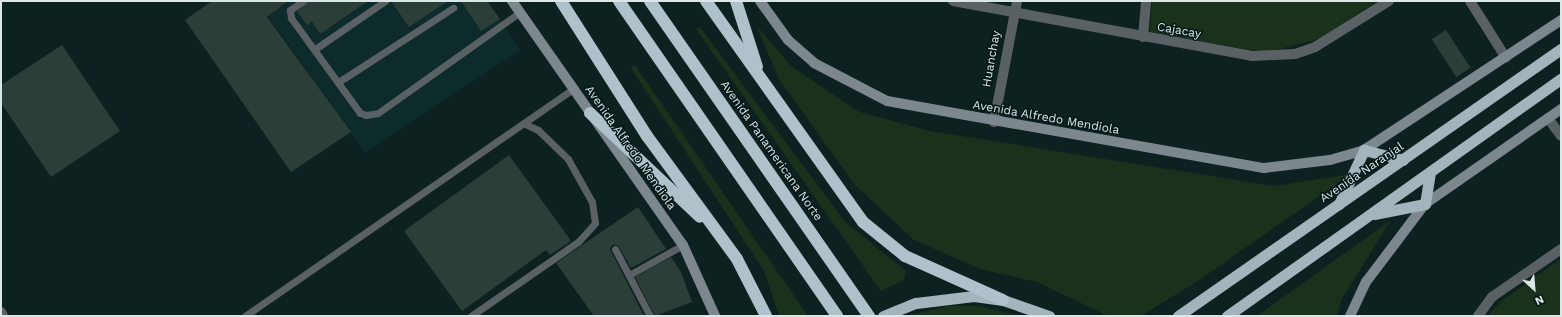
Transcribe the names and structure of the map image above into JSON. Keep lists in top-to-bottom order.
{
  "streets": {
    "highway": ["Avenida Panamericana Norte", "Avenida Naranjal"],
    "main road": ["Avenida Alfredo Mendiola"],
    "street": ["Cajacay", "Huanchay"]
  },
  "crossings": [
    ["Cajacay", "Huanchay"],
    ["Huanchay", "Avenida Alfredo Mendiola"],
    ["Avenida Alfredo Mendiola", "Avenida Naranjal"]
  ],
  "north": "bottom right"
}
